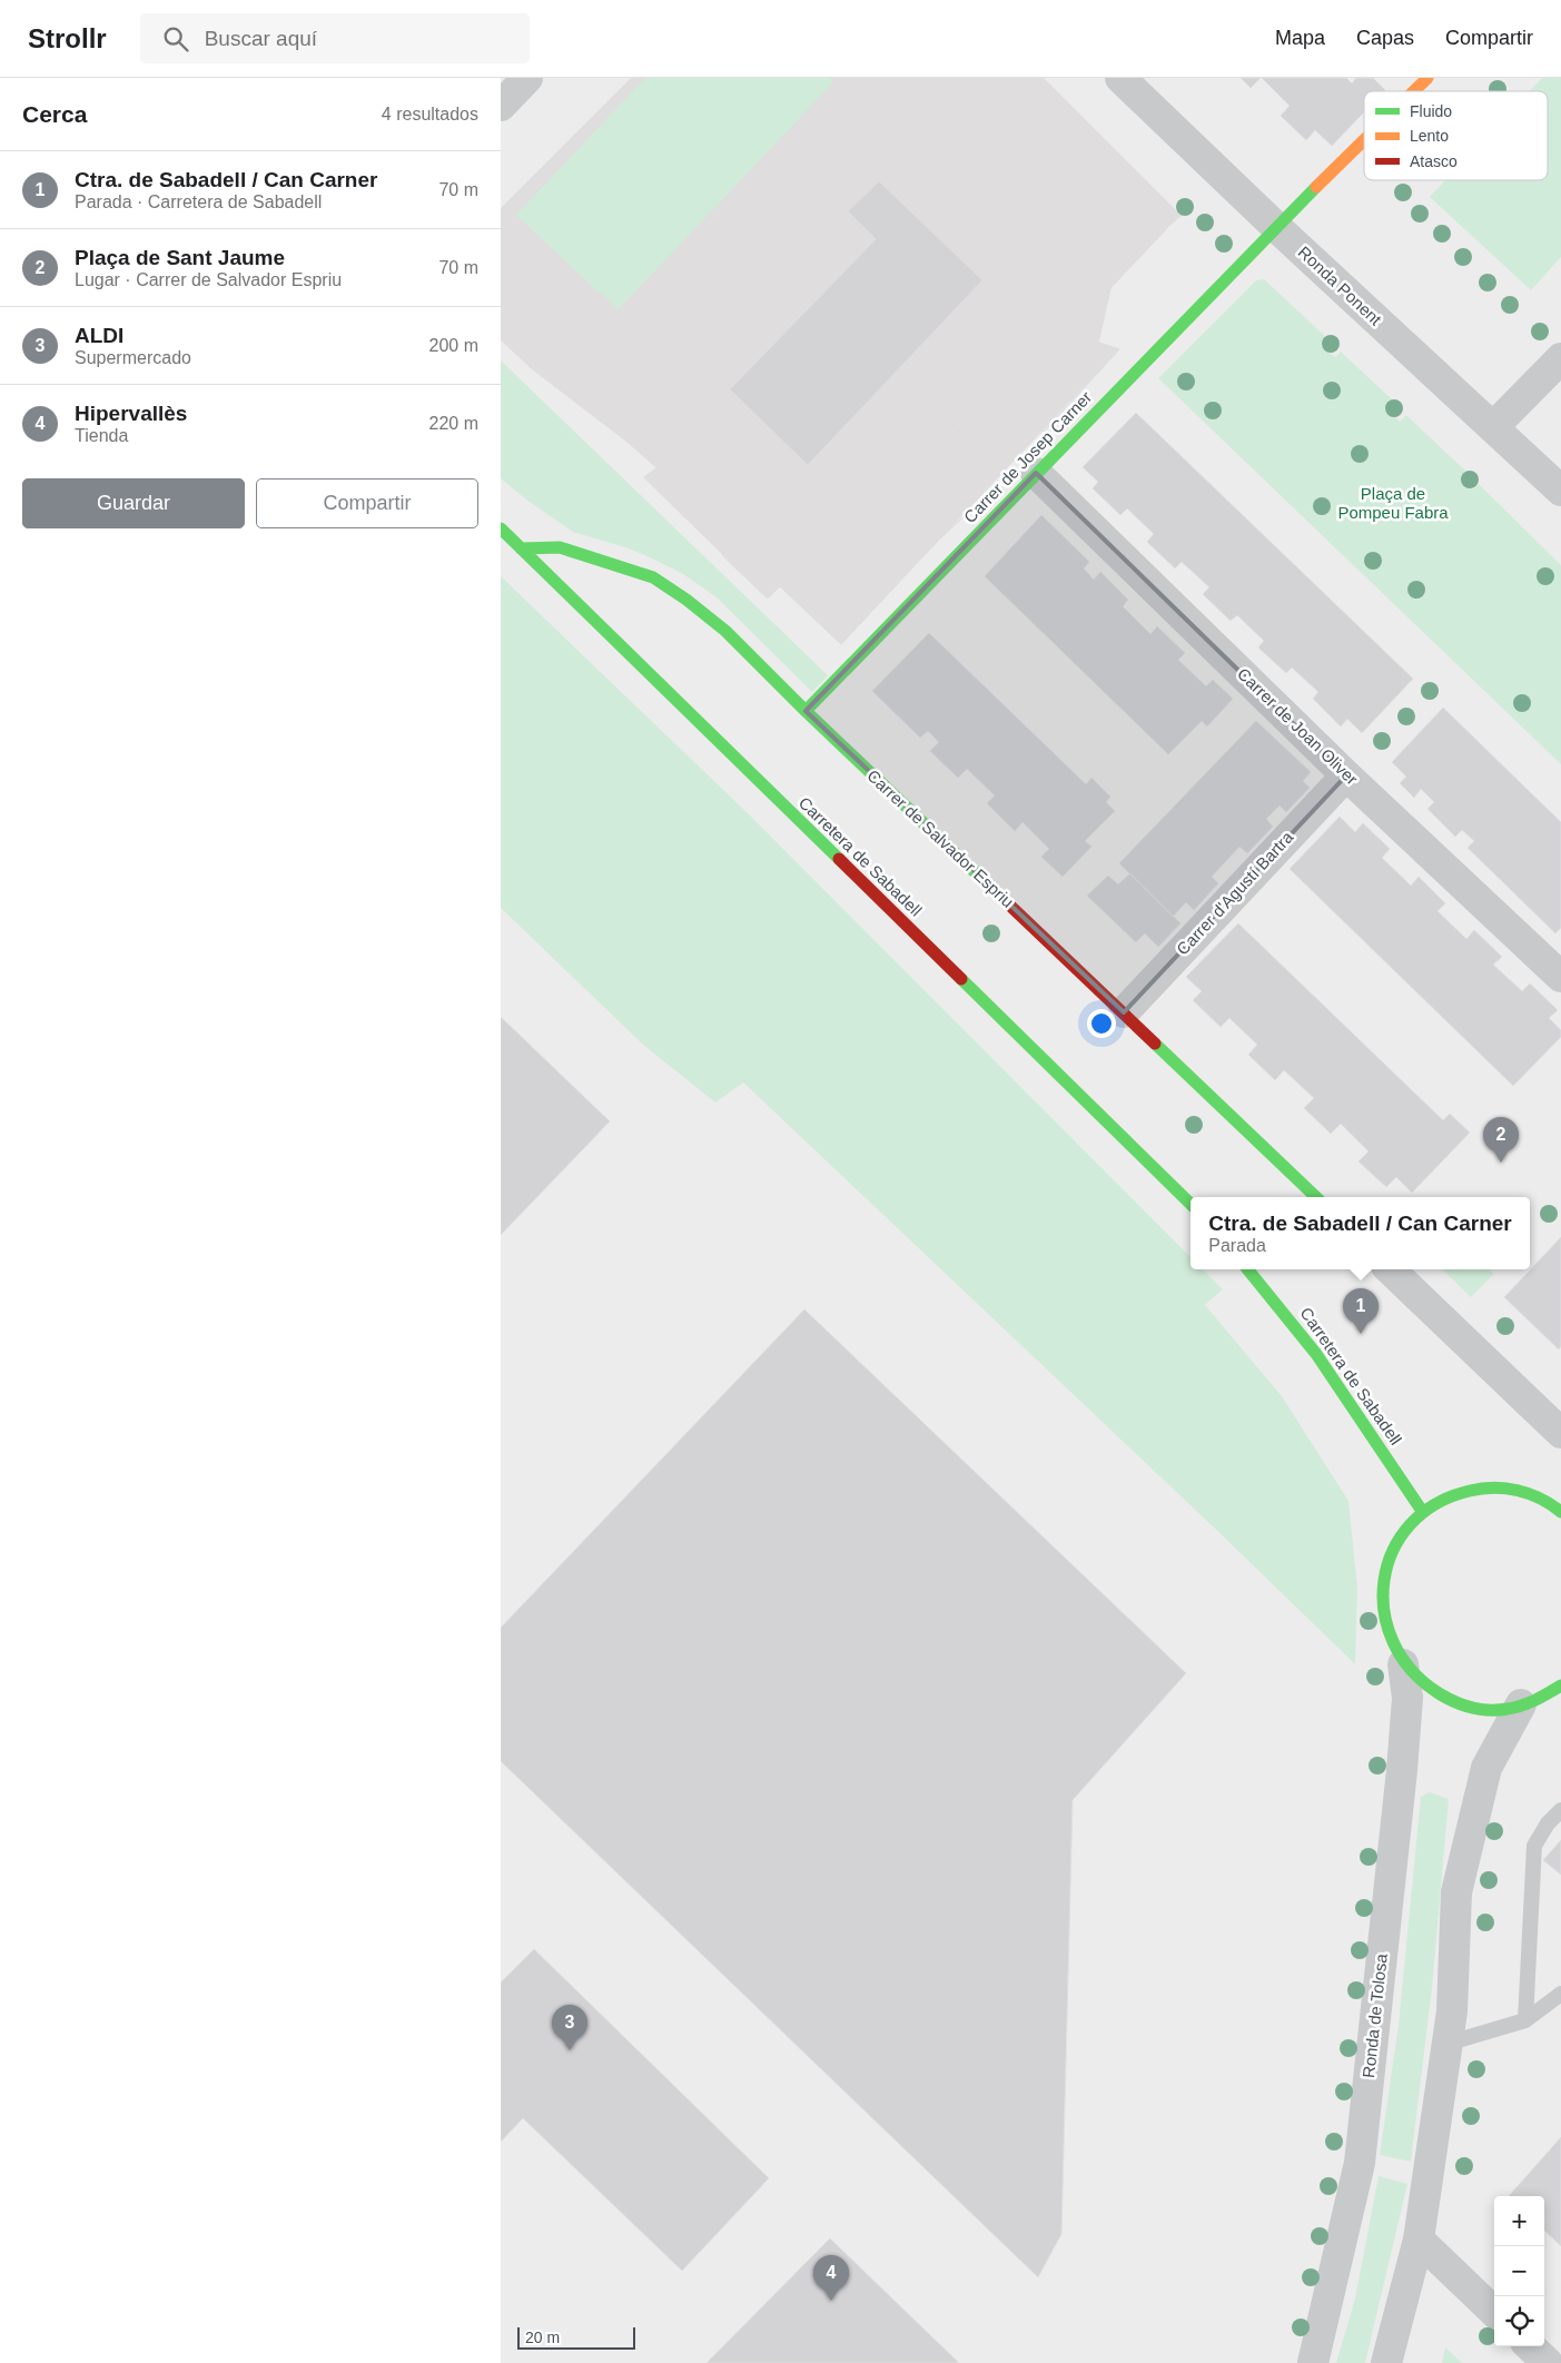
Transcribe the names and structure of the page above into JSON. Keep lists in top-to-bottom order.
{
  "streets": {
    "street": [
      "Ronda Ponent",
      "Carrer de Josep Carner",
      "Carrer de Joan Oliver",
      "Carrer de Salvador Espriu",
      "Carretera de Sabadell",
      "Carrer d'Agustí Bartra",
      "Ronda de Tolosa"
    ]
  },
  "crossings": [
    ["Ronda Ponent", "Carrer de Josep Carner"],
    ["Carrer de Josep Carner", "Carrer de Joan Oliver"],
    ["Carrer de Josep Carner", "Carrer de Salvador Espriu"],
    ["Carrer de Joan Oliver", "Carrer d'Agustí Bartra"],
    ["Carrer de Salvador Espriu", "Carretera de Sabadell"],
    ["Carrer de Salvador Espriu", "Carrer d'Agustí Bartra"]
  ],
  "parks": ["Plaça de Pompeu Fabra"],
  "legend": ["Fluido", "Lento", "Atasco"],
  "scale_bar": "20 m",
  "page": {
    "header": "Strollr",
    "search": "Buscar aquí",
    "nav": ["Mapa", "Capas", "Compartir"],
    "heading": ["Cerca", "4 resultados"],
    "list": [
      {
        "mark": "1",
        "name": "Ctra. de Sabadell / Can Carner",
        "note": "Parada · Carretera de Sabadell",
        "value": "70 m"
      },
      {
        "mark": "2",
        "name": "Plaça de Sant Jaume",
        "note": "Lugar · Carrer de Salvador Espriu",
        "value": "70 m"
      },
      {
        "mark": "3",
        "name": "ALDI",
        "note": "Supermercado",
        "value": "200 m"
      },
      {
        "mark": "4",
        "name": "Hipervallès",
        "note": "Tienda",
        "value": "220 m"
      }
    ],
    "buttons": ["Guardar", "Compartir"],
    "pins": [
      "2",
      "1",
      "3",
      "4"
    ],
    "popup": ["Ctra. de Sabadell / Can Carner", "Parada"],
    "map_buttons": ["+", "−"],
    "scale": "20 m"
  }
}
